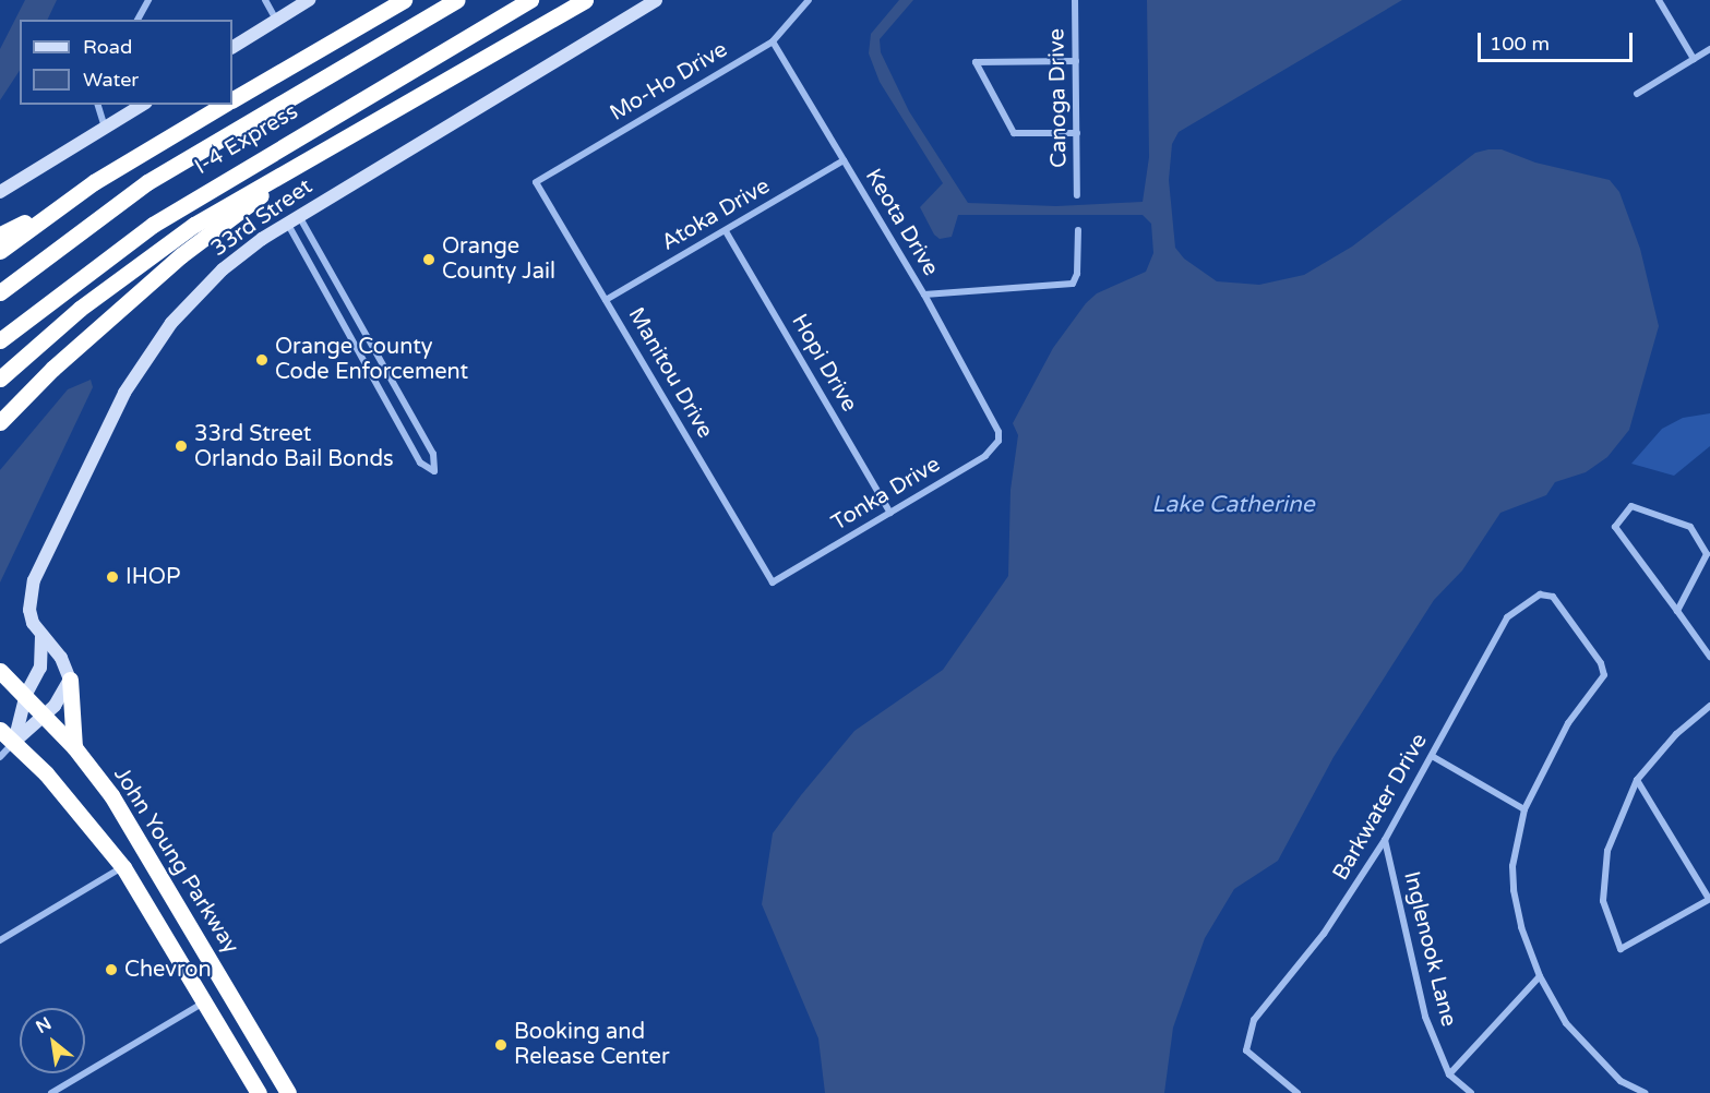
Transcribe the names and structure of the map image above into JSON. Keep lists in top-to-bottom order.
{
  "streets": {
    "highway": ["I-4 Express", "John Young Parkway"],
    "street": [
      "Mo-Ho Drive",
      "Canoga Drive",
      "Atoka Drive",
      "33rd Street",
      "Keota Drive",
      "Hopi Drive",
      "Manitou Drive",
      "Tonka Drive",
      "Barkwater Drive",
      "Inglenook Lane"
    ]
  },
  "crossings": [
    ["Mo-Ho Drive", "Keota Drive"],
    ["Mo-Ho Drive", "Manitou Drive"],
    ["Atoka Drive", "Keota Drive"],
    ["Atoka Drive", "Hopi Drive"],
    ["Atoka Drive", "Manitou Drive"],
    ["33rd Street", "John Young Parkway"],
    ["Keota Drive", "Tonka Drive"],
    ["Hopi Drive", "Tonka Drive"],
    ["Manitou Drive", "Tonka Drive"],
    ["Barkwater Drive", "Inglenook Lane"]
  ],
  "water": ["Lake Catherine"],
  "places": [
    "Orange County Jail",
    "Orange County Code Enforcement",
    "33rd Street Orlando Bail Bonds",
    "IHOP",
    "Chevron",
    "Booking and Release Center"
  ],
  "legend": ["Road", "Water"],
  "scale_bar": "100 m",
  "north": "top left"
}
